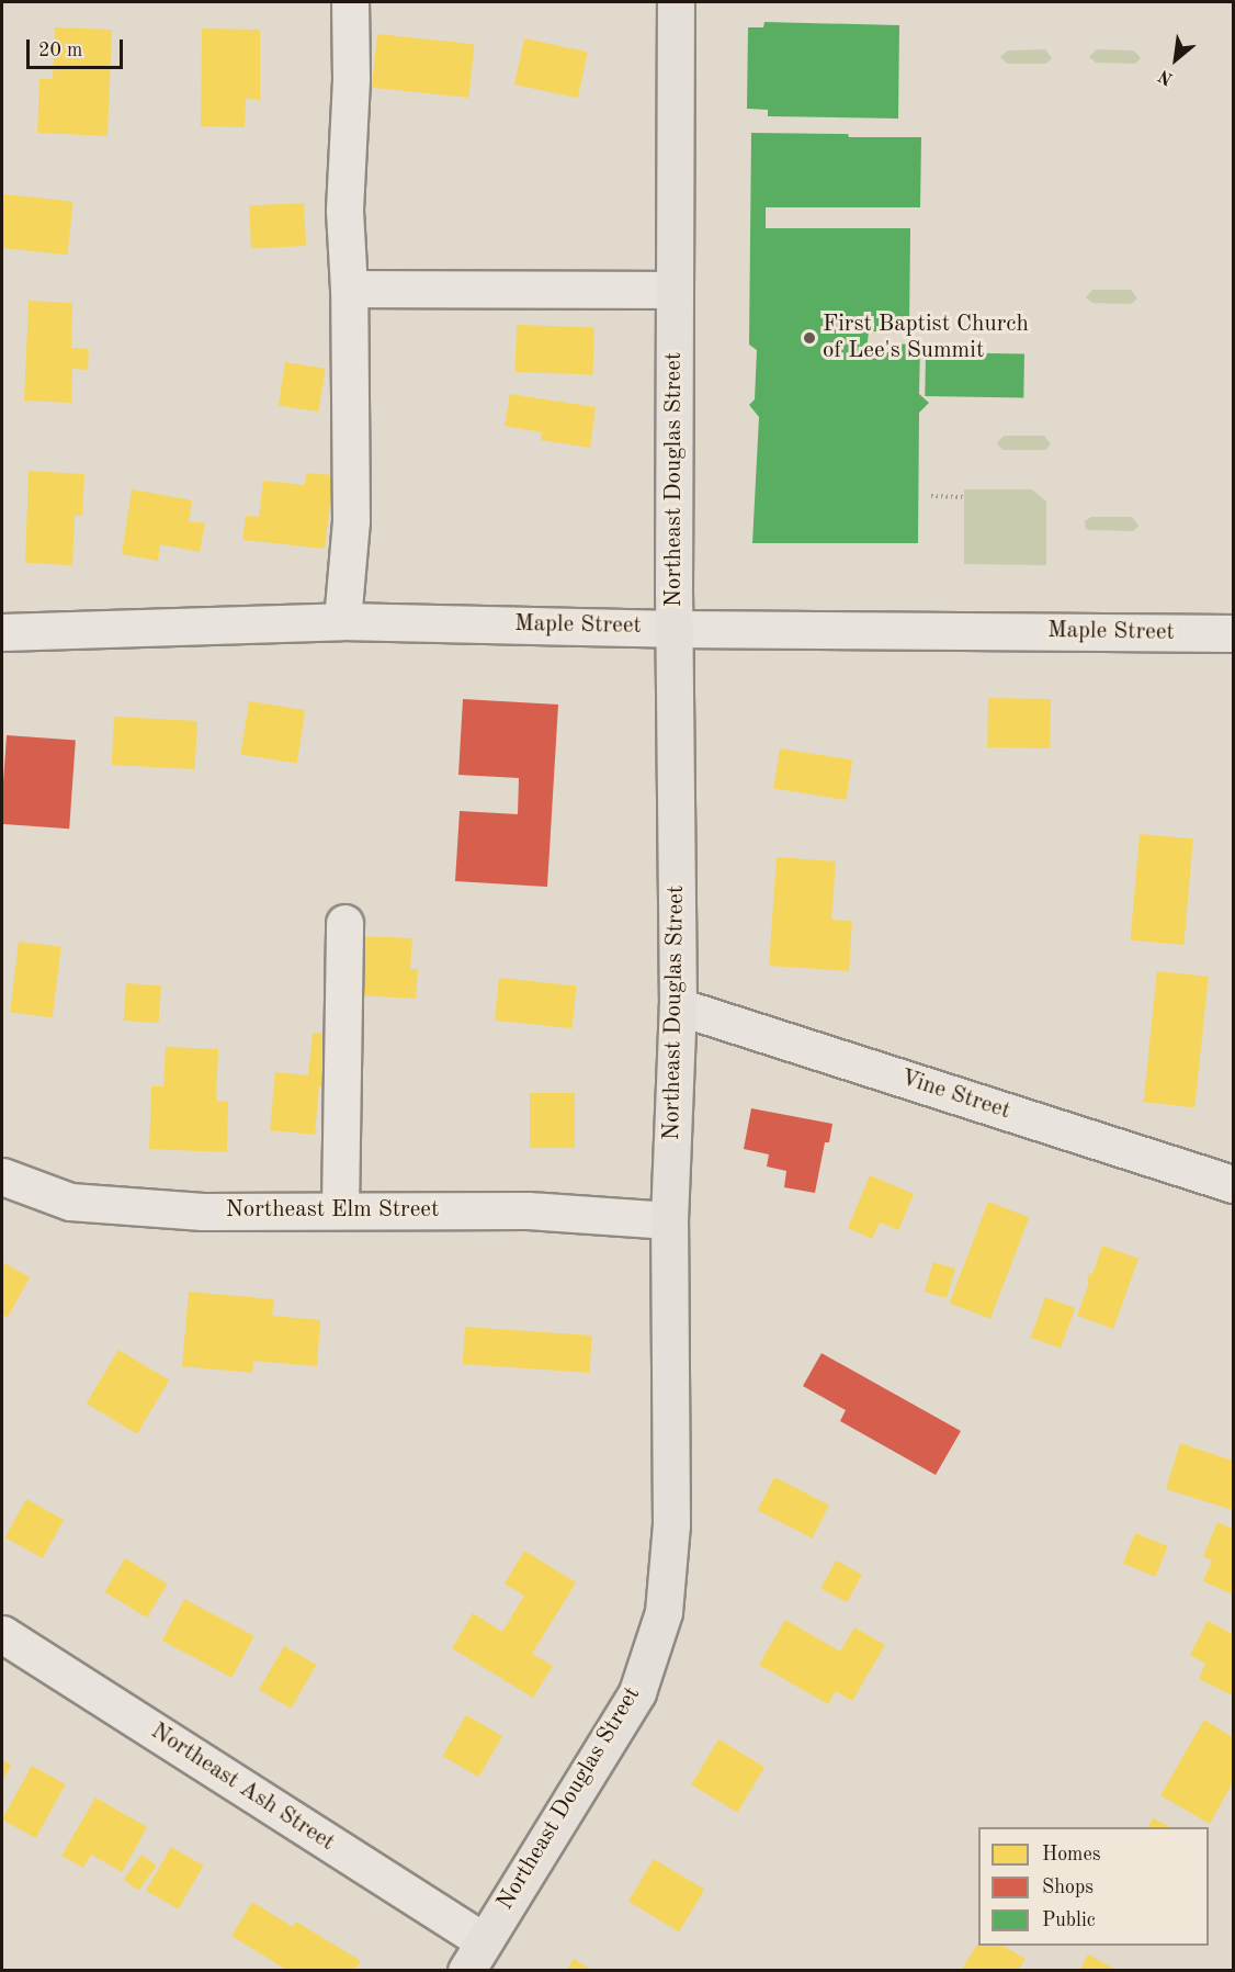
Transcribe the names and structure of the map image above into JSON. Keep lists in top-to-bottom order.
{
  "streets": {
    "main road": ["Northeast Douglas Street"],
    "street": [
      "Maple Street",
      "Vine Street",
      "Northeast Elm Street",
      "Northeast Ash Street"
    ]
  },
  "crossings": [
    ["Northeast Douglas Street", "Maple Street"],
    ["Northeast Douglas Street", "Vine Street"],
    ["Northeast Douglas Street", "Northeast Elm Street"],
    ["Northeast Douglas Street", "Northeast Ash Street"]
  ],
  "places": ["First Baptist Church of Lee's Summit"],
  "legend": ["Homes", "Shops", "Public"],
  "scale_bar": "20 m",
  "north": "bottom left"
}
